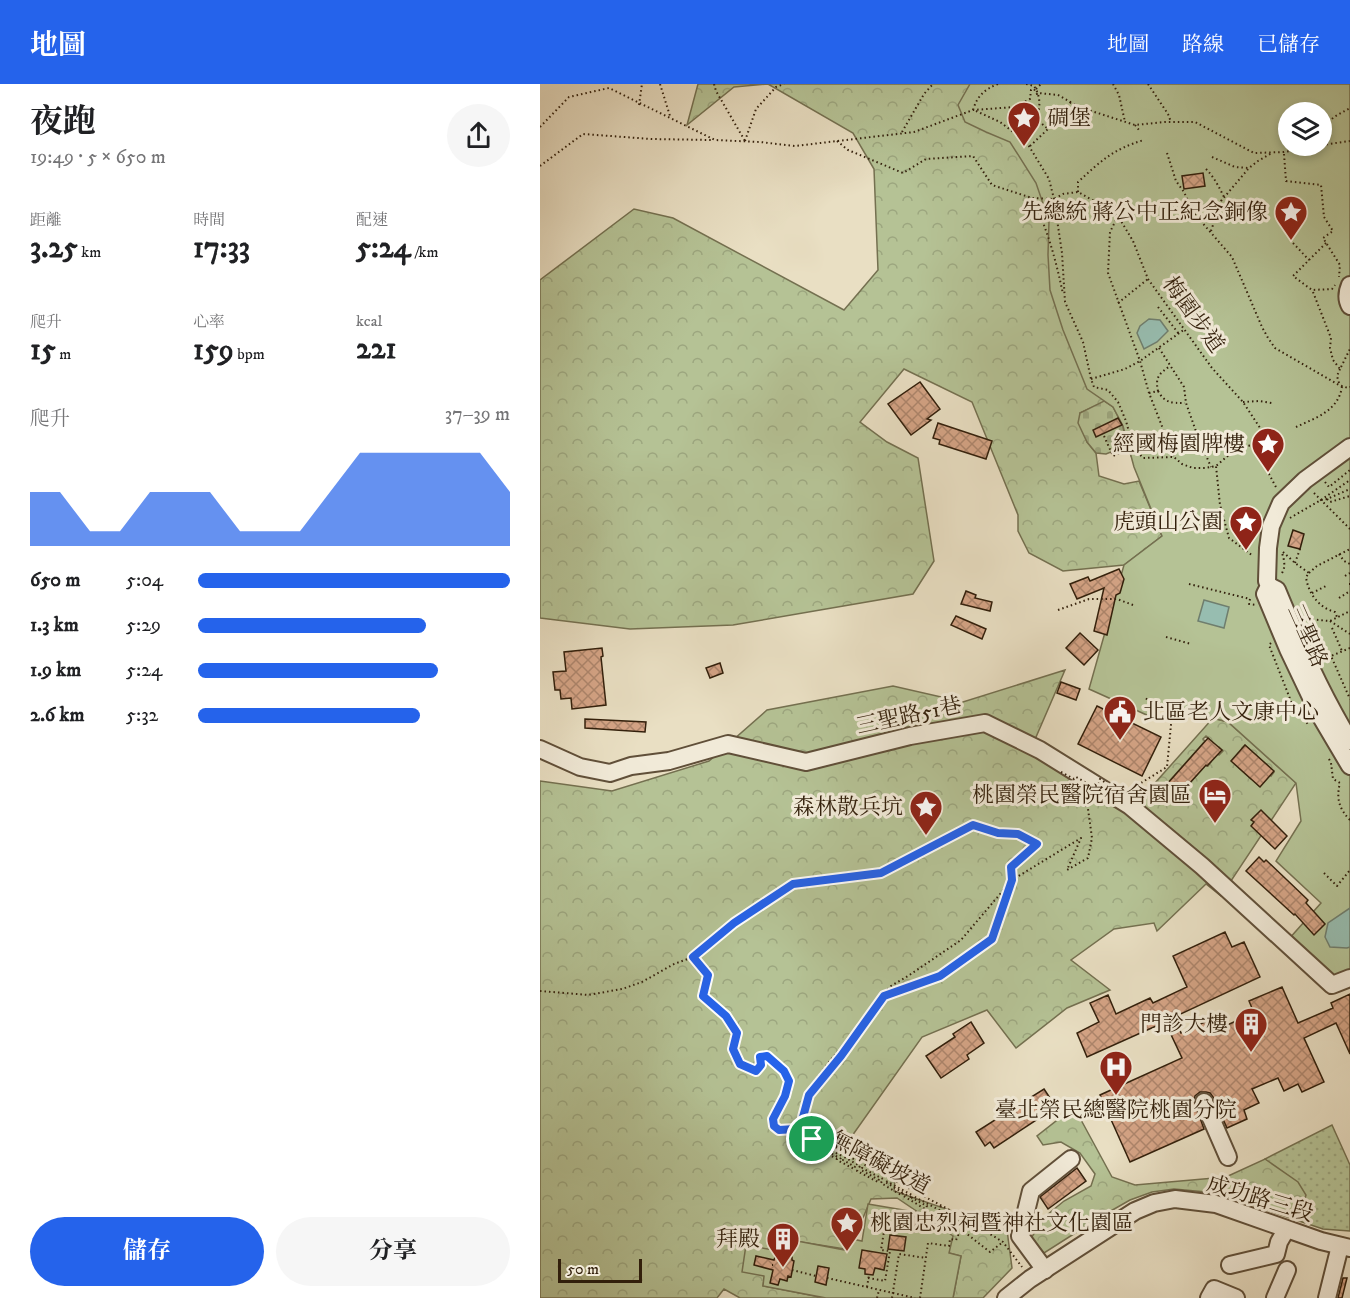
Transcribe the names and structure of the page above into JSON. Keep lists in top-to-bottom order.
{
  "streets": {
    "street": ["三聖路", "三聖路51巷", "成功路三段"],
    "path": ["梅園步道", "無障礙坡道"]
  },
  "places": {
    "place": [
      "碉堡",
      "先總統 蔣公中正紀念銅像",
      "經國梅園牌樓",
      "虎頭山公園",
      "森林散兵坑",
      "桃園忠烈祠暨神社文化園區"
    ],
    "public building": ["北區老人文康中心"],
    "hotel": ["桃園榮民醫院宿舍園區"],
    "building": ["門診大樓", "拜殿"],
    "hospital": ["臺北榮民總醫院桃園分院"]
  },
  "scale_bar": "50 m",
  "page": {
    "header": "地圖",
    "nav": ["地圖", "路線", "已儲存"],
    "heading": ["夜跑", "19:49 · 5 × 650 m"],
    "stats": [
      ["距離", "3.25 km"],
      ["時間", "17:33"],
      ["配速", "5:24 /km"],
      ["爬升", "15 m"],
      ["心率", "159 bpm"],
      ["kcal", "221"]
    ],
    "chart": ["爬升", "37–39 m"],
    "list": [
      {
        "name": "650 m",
        "note": "5:04"
      },
      {
        "name": "1.3 km",
        "note": "5:29"
      },
      {
        "name": "1.9 km",
        "note": "5:24"
      },
      {
        "name": "2.6 km",
        "note": "5:32"
      }
    ],
    "buttons": ["儲存", "分享"],
    "scale": "50 m"
  }
}
